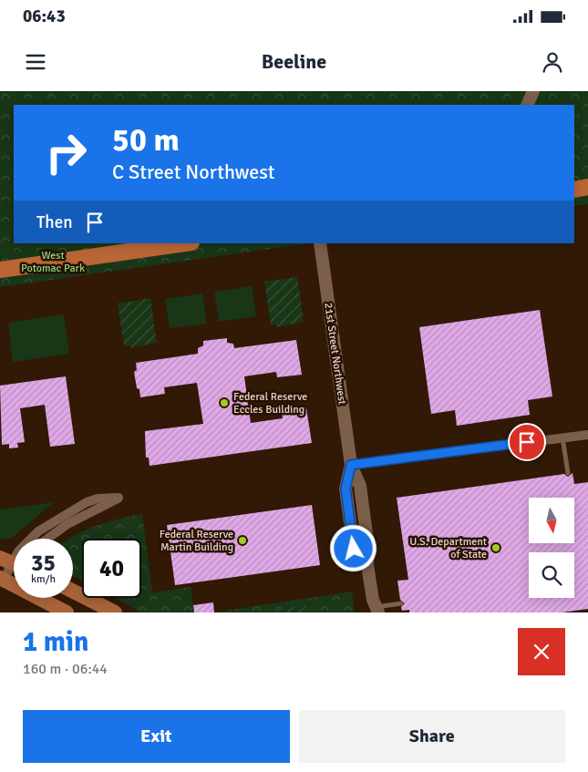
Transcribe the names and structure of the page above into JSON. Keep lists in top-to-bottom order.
{
  "streets": {
    "street": ["21st Street Northwest"]
  },
  "parks": ["West Potomac Park"],
  "places": ["Federal Reserve Eccles Building", "Federal Reserve Martin Building", "U.S. Department of State"],
  "north": "bottom",
  "page": {
    "status": "06:43",
    "header": "Beeline",
    "turn": ["50 m", "C Street Northwest"],
    "then": "Then",
    "speed": "35 km/h",
    "limit": "40",
    "heading": ["1 min", "160 m · 06:44"],
    "buttons": ["Exit", "Share"]
  }
}
